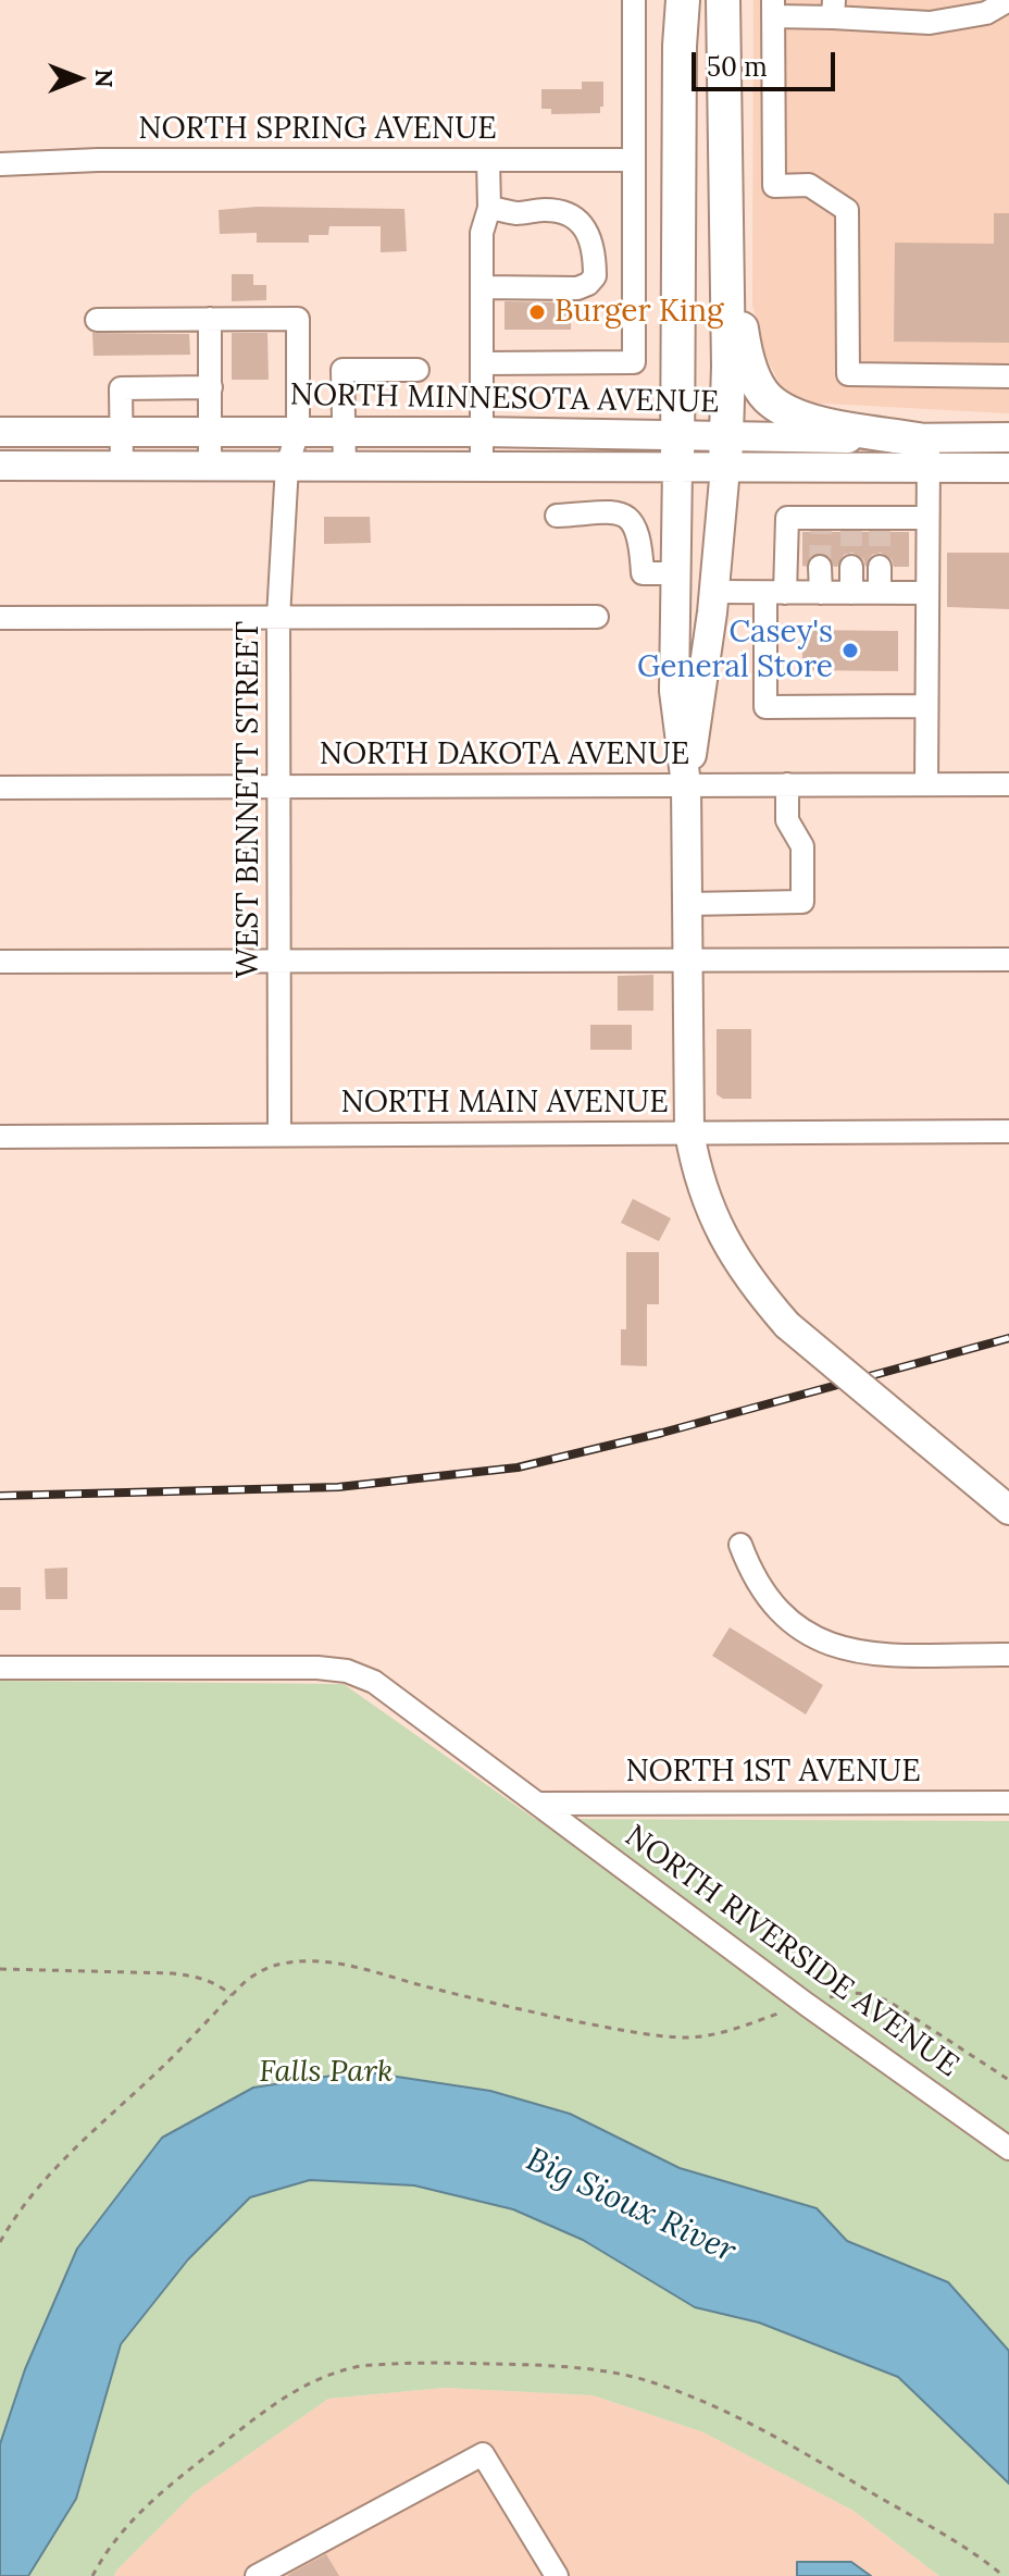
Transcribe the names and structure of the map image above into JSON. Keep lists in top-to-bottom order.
{
  "streets": {
    "main road": ["NORTH MINNESOTA AVENUE"],
    "street": [
      "NORTH SPRING AVENUE",
      "NORTH DAKOTA AVENUE",
      "WEST BENNETT STREET",
      "NORTH MAIN AVENUE",
      "NORTH 1ST AVENUE",
      "NORTH RIVERSIDE AVENUE"
    ]
  },
  "crossings": [
    ["NORTH MINNESOTA AVENUE", "WEST BENNETT STREET"],
    ["NORTH DAKOTA AVENUE", "WEST BENNETT STREET"],
    ["WEST BENNETT STREET", "NORTH MAIN AVENUE"],
    ["NORTH 1ST AVENUE", "NORTH RIVERSIDE AVENUE"]
  ],
  "water": ["Big Sioux River"],
  "parks": ["Falls Park"],
  "places": ["Burger King", "Casey's General Store"],
  "scale_bar": "50 m",
  "north": "right"
}
